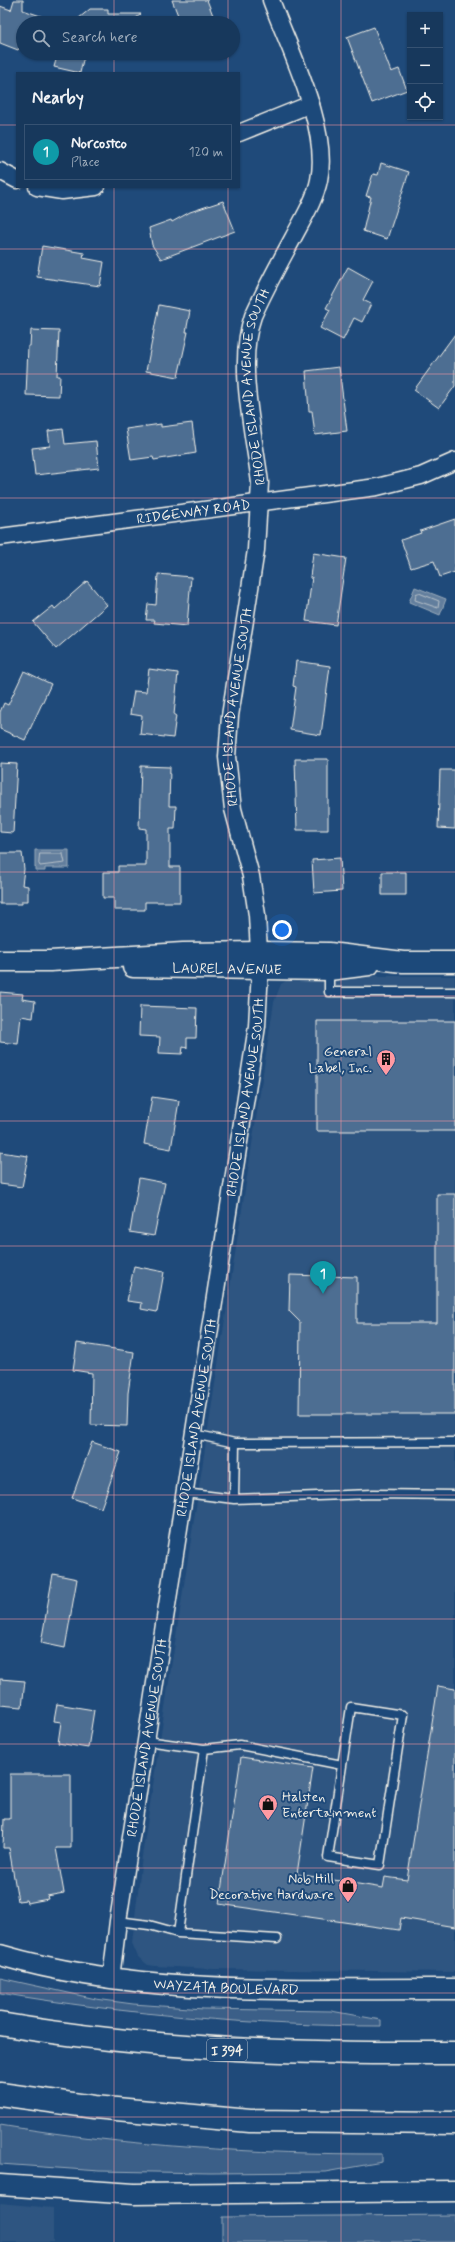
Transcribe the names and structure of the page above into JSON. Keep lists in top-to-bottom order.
{
  "streets": {
    "highway": ["I 394"],
    "street": [
      "RHODE ISLAND AVENUE SOUTH",
      "RIDGEWAY ROAD",
      "LAUREL AVENUE",
      "WAYZATA BOULEVARD"
    ]
  },
  "crossings": [
    ["RHODE ISLAND AVENUE SOUTH", "RIDGEWAY ROAD"],
    ["RHODE ISLAND AVENUE SOUTH", "LAUREL AVENUE"],
    ["RHODE ISLAND AVENUE SOUTH", "WAYZATA BOULEVARD"]
  ],
  "places": {
    "building": ["General Label, Inc."],
    "shop": ["Halsten Entertainment", "Nob Hill Decorative Hardware"]
  },
  "page": {
    "map_buttons": ["+", "−"],
    "search": "Search here",
    "heading": "Nearby",
    "list": [
      {
        "mark": "1",
        "name": "Norcostco",
        "note": "Place",
        "value": "120 m"
      }
    ],
    "pins": "1"
  }
}
